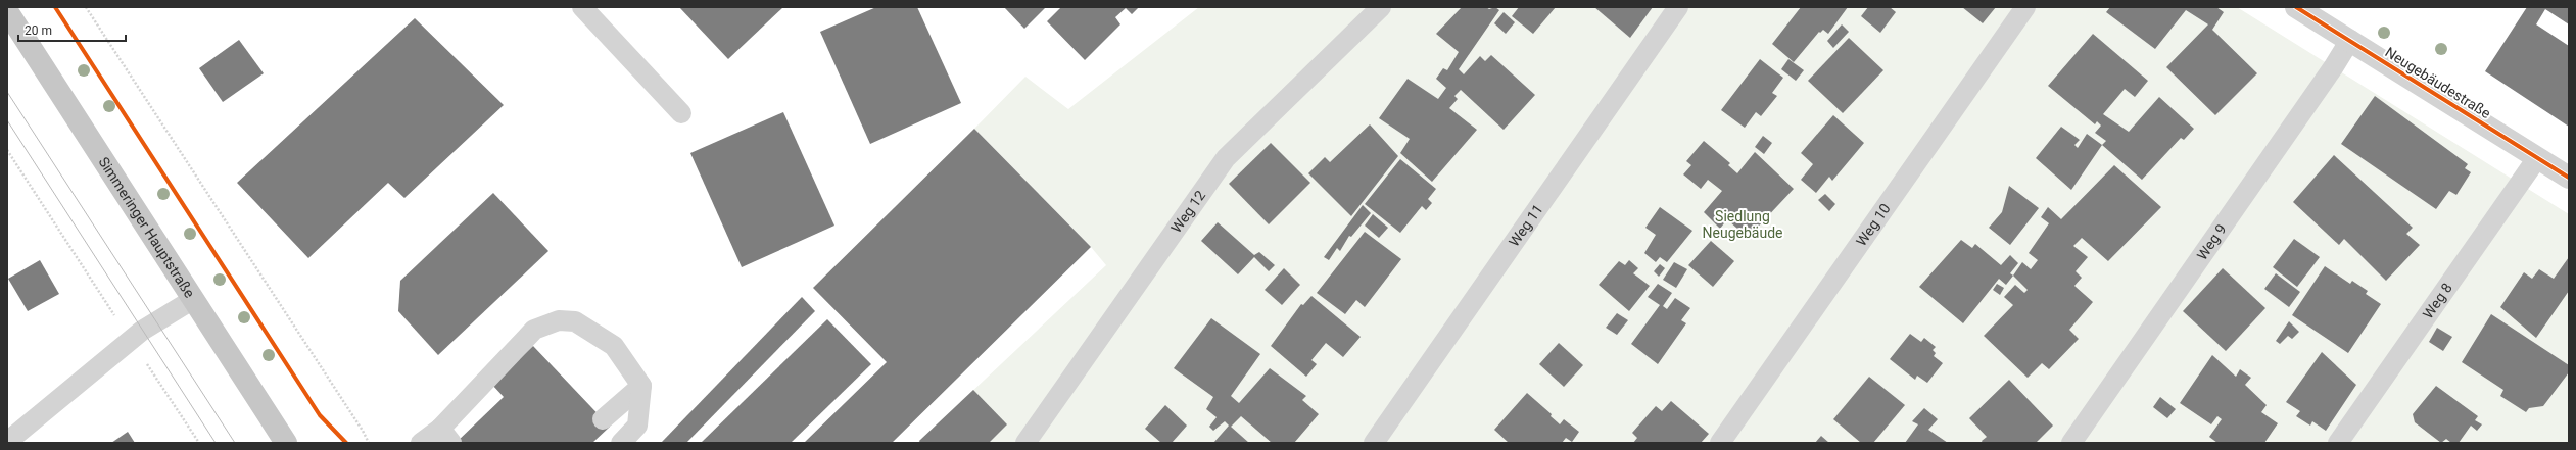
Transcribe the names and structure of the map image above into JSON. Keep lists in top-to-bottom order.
{
  "streets": {
    "main road": ["Simmeringer Hauptstraße"],
    "street": ["Neugebäudestraße"],
    "lane": [
      "Weg 12",
      "Weg 11",
      "Weg 10",
      "Weg 9",
      "Weg 8"
    ]
  },
  "crossings": [
    ["Neugebäudestraße", "Weg 9"],
    ["Neugebäudestraße", "Weg 8"]
  ],
  "parks": ["Siedlung Neugebäude"],
  "scale_bar": "20 m"
}
